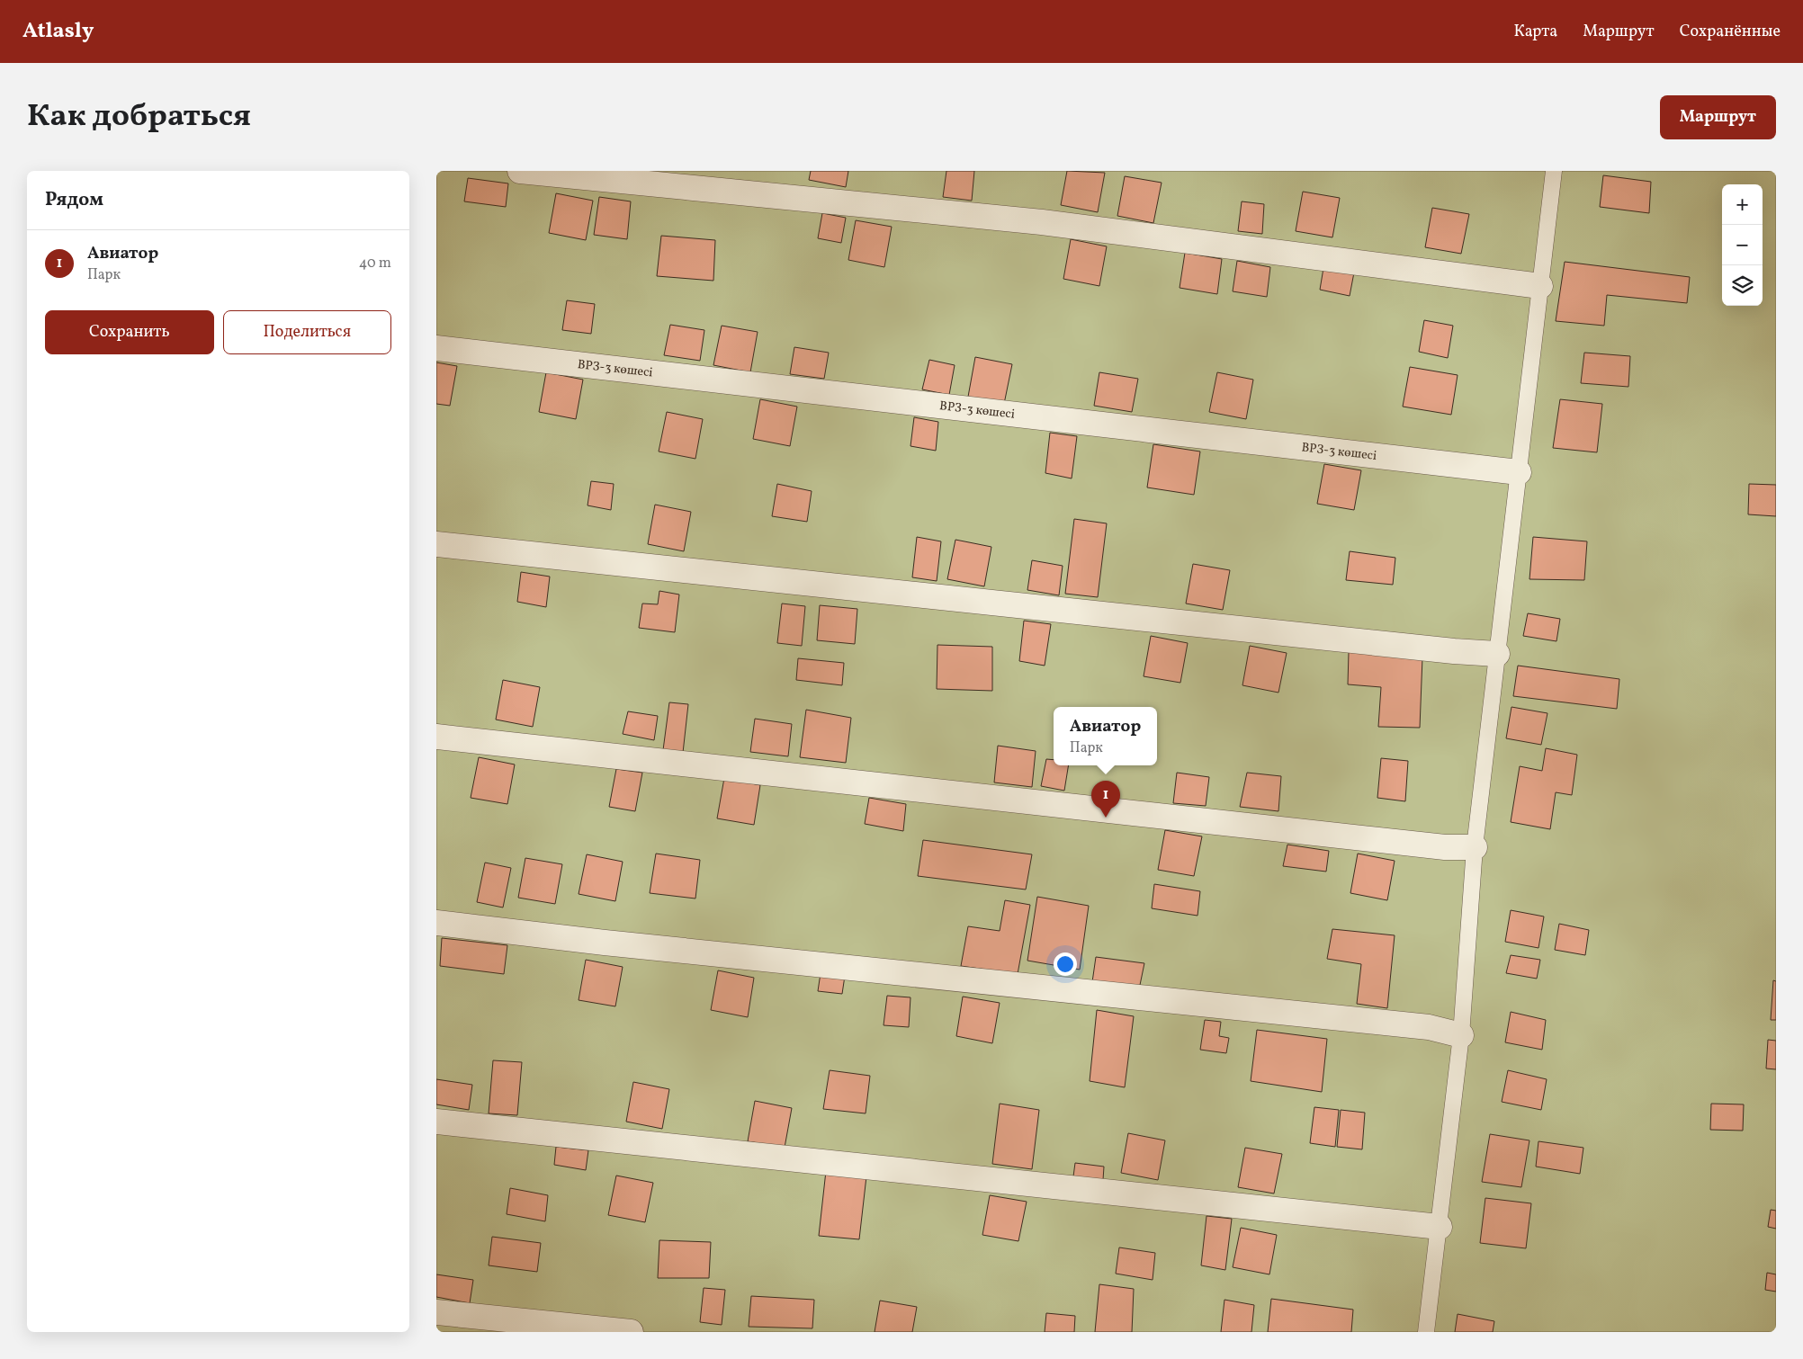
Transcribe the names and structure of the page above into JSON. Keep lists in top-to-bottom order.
{
  "streets": {
    "street": ["ВРЗ-3 көшесі"]
  },
  "page": {
    "header": "Atlasly",
    "nav": ["Карта", "Маршрут", "Сохранённые"],
    "title": "Как добраться",
    "buttons": [
      "Маршрут",
      ["Сохранить", "Поделиться"]
    ],
    "heading": "Рядом",
    "map_buttons": ["+", "−"],
    "list": [
      {
        "mark": "1",
        "name": "Авиатор",
        "note": "Парк",
        "value": "40 m"
      }
    ],
    "popup": ["Авиатор", "Парк"],
    "pins": "1"
  }
}
